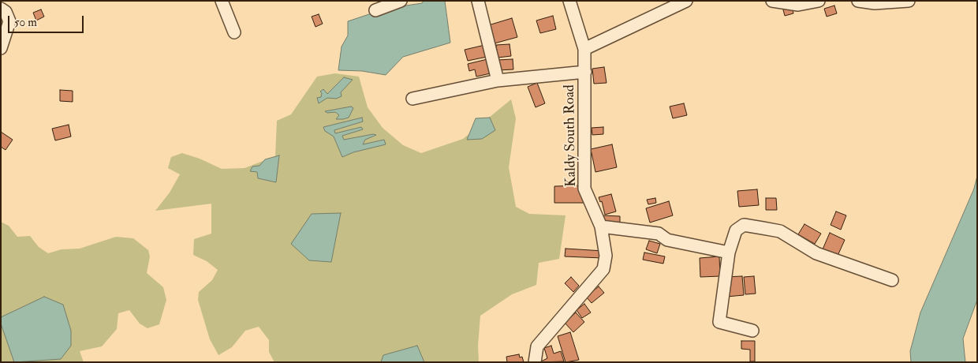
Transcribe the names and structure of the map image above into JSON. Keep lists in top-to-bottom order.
{
  "streets": {
    "street": ["Kaldy South Road"]
  },
  "scale_bar": "50 m"
}
